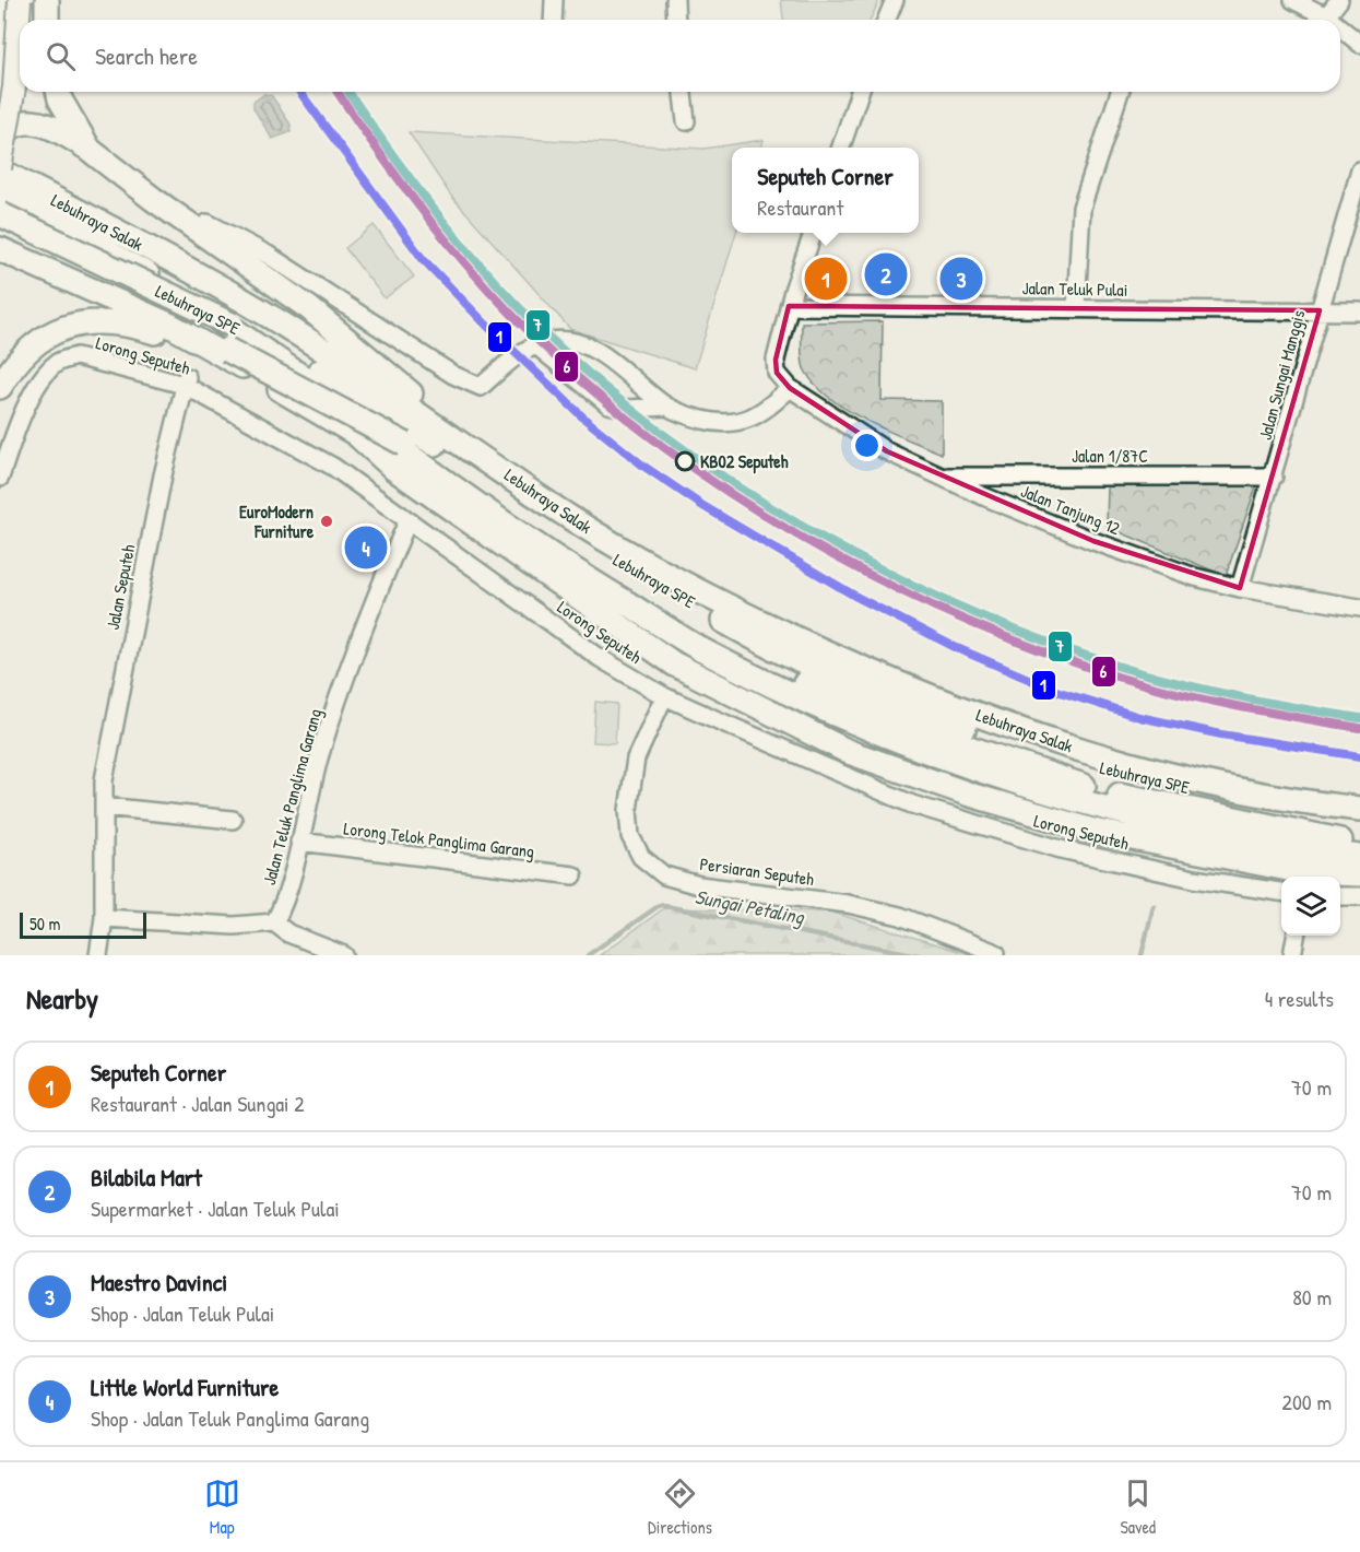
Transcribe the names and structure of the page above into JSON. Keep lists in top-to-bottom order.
{
  "streets": {
    "highway": ["Lebuhraya Salak", "Lebuhraya SPE"],
    "street": [
      "Jalan Teluk Pulai",
      "Lorong Seputeh",
      "Jalan Sungai Manggis",
      "Jalan 1/87C",
      "Jalan Tanjung 12",
      "Jalan Seputeh",
      "Jalan Teluk Panglima Garang",
      "Lorong Telok Panglima Garang",
      "Persiaran Seputeh"
    ]
  },
  "crossings": [
    ["Jalan Teluk Pulai", "Jalan Sungai Manggis"],
    ["Lorong Seputeh", "Jalan Seputeh"],
    ["Lorong Seputeh", "Jalan Teluk Panglima Garang"],
    ["Lorong Seputeh", "Persiaran Seputeh"],
    ["Jalan Sungai Manggis", "Jalan 1/87C"],
    ["Jalan Sungai Manggis", "Jalan Tanjung 12"],
    ["Jalan 1/87C", "Jalan Tanjung 12"],
    ["Jalan Teluk Panglima Garang", "Lorong Telok Panglima Garang"]
  ],
  "water": ["Sungai Petaling"],
  "places": ["KB02 Seputeh", "EuroModern Furniture"],
  "lines": ["transit line 1", "transit line 7", "transit line 6"],
  "scale_bar": "50 m",
  "page": {
    "search": "Search here",
    "popup": ["Seputeh Corner", "Restaurant"],
    "pins": [
      "2",
      "1",
      "3",
      "4"
    ],
    "scale": "50 m",
    "heading": ["Nearby", "4 results"],
    "list": [
      {
        "mark": "1",
        "name": "Seputeh Corner",
        "note": "Restaurant · Jalan Sungai 2",
        "value": "70 m"
      },
      {
        "mark": "2",
        "name": "Bilabila Mart",
        "note": "Supermarket · Jalan Teluk Pulai",
        "value": "70 m"
      },
      {
        "mark": "3",
        "name": "Maestro Davinci",
        "note": "Shop · Jalan Teluk Pulai",
        "value": "80 m"
      },
      {
        "mark": "4",
        "name": "Little World Furniture",
        "note": "Shop · Jalan Teluk Panglima Garang",
        "value": "200 m"
      }
    ],
    "nav": ["Map", "Directions", "Saved"]
  }
}
